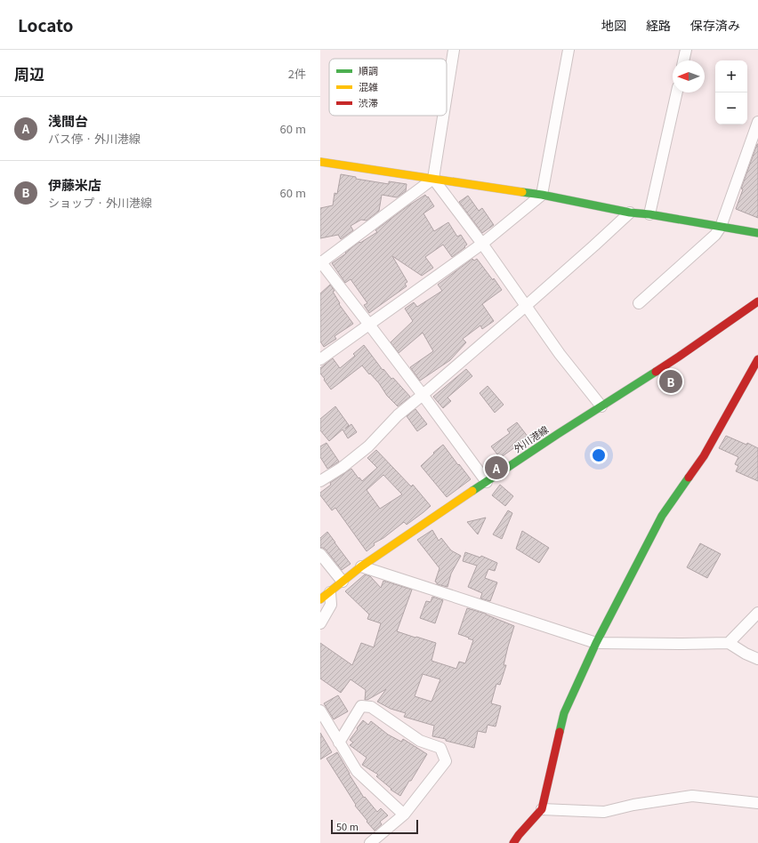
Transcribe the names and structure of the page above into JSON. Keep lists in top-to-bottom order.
{
  "streets": {
    "street": ["外川港線"]
  },
  "legend": ["順調", "混雑", "渋滞"],
  "scale_bar": "50 m",
  "north": "left",
  "page": {
    "header": "Locato",
    "nav": ["地図", "経路", "保存済み"],
    "heading": ["周辺", "2件"],
    "map_buttons": ["+", "−"],
    "list": [
      {
        "mark": "A",
        "name": "浅間台",
        "note": "バス停 · 外川港線",
        "value": "60 m"
      },
      {
        "mark": "B",
        "name": "伊藤米店",
        "note": "ショップ · 外川港線",
        "value": "60 m"
      }
    ],
    "pins": ["B", "A"],
    "scale": "50 m"
  }
}
